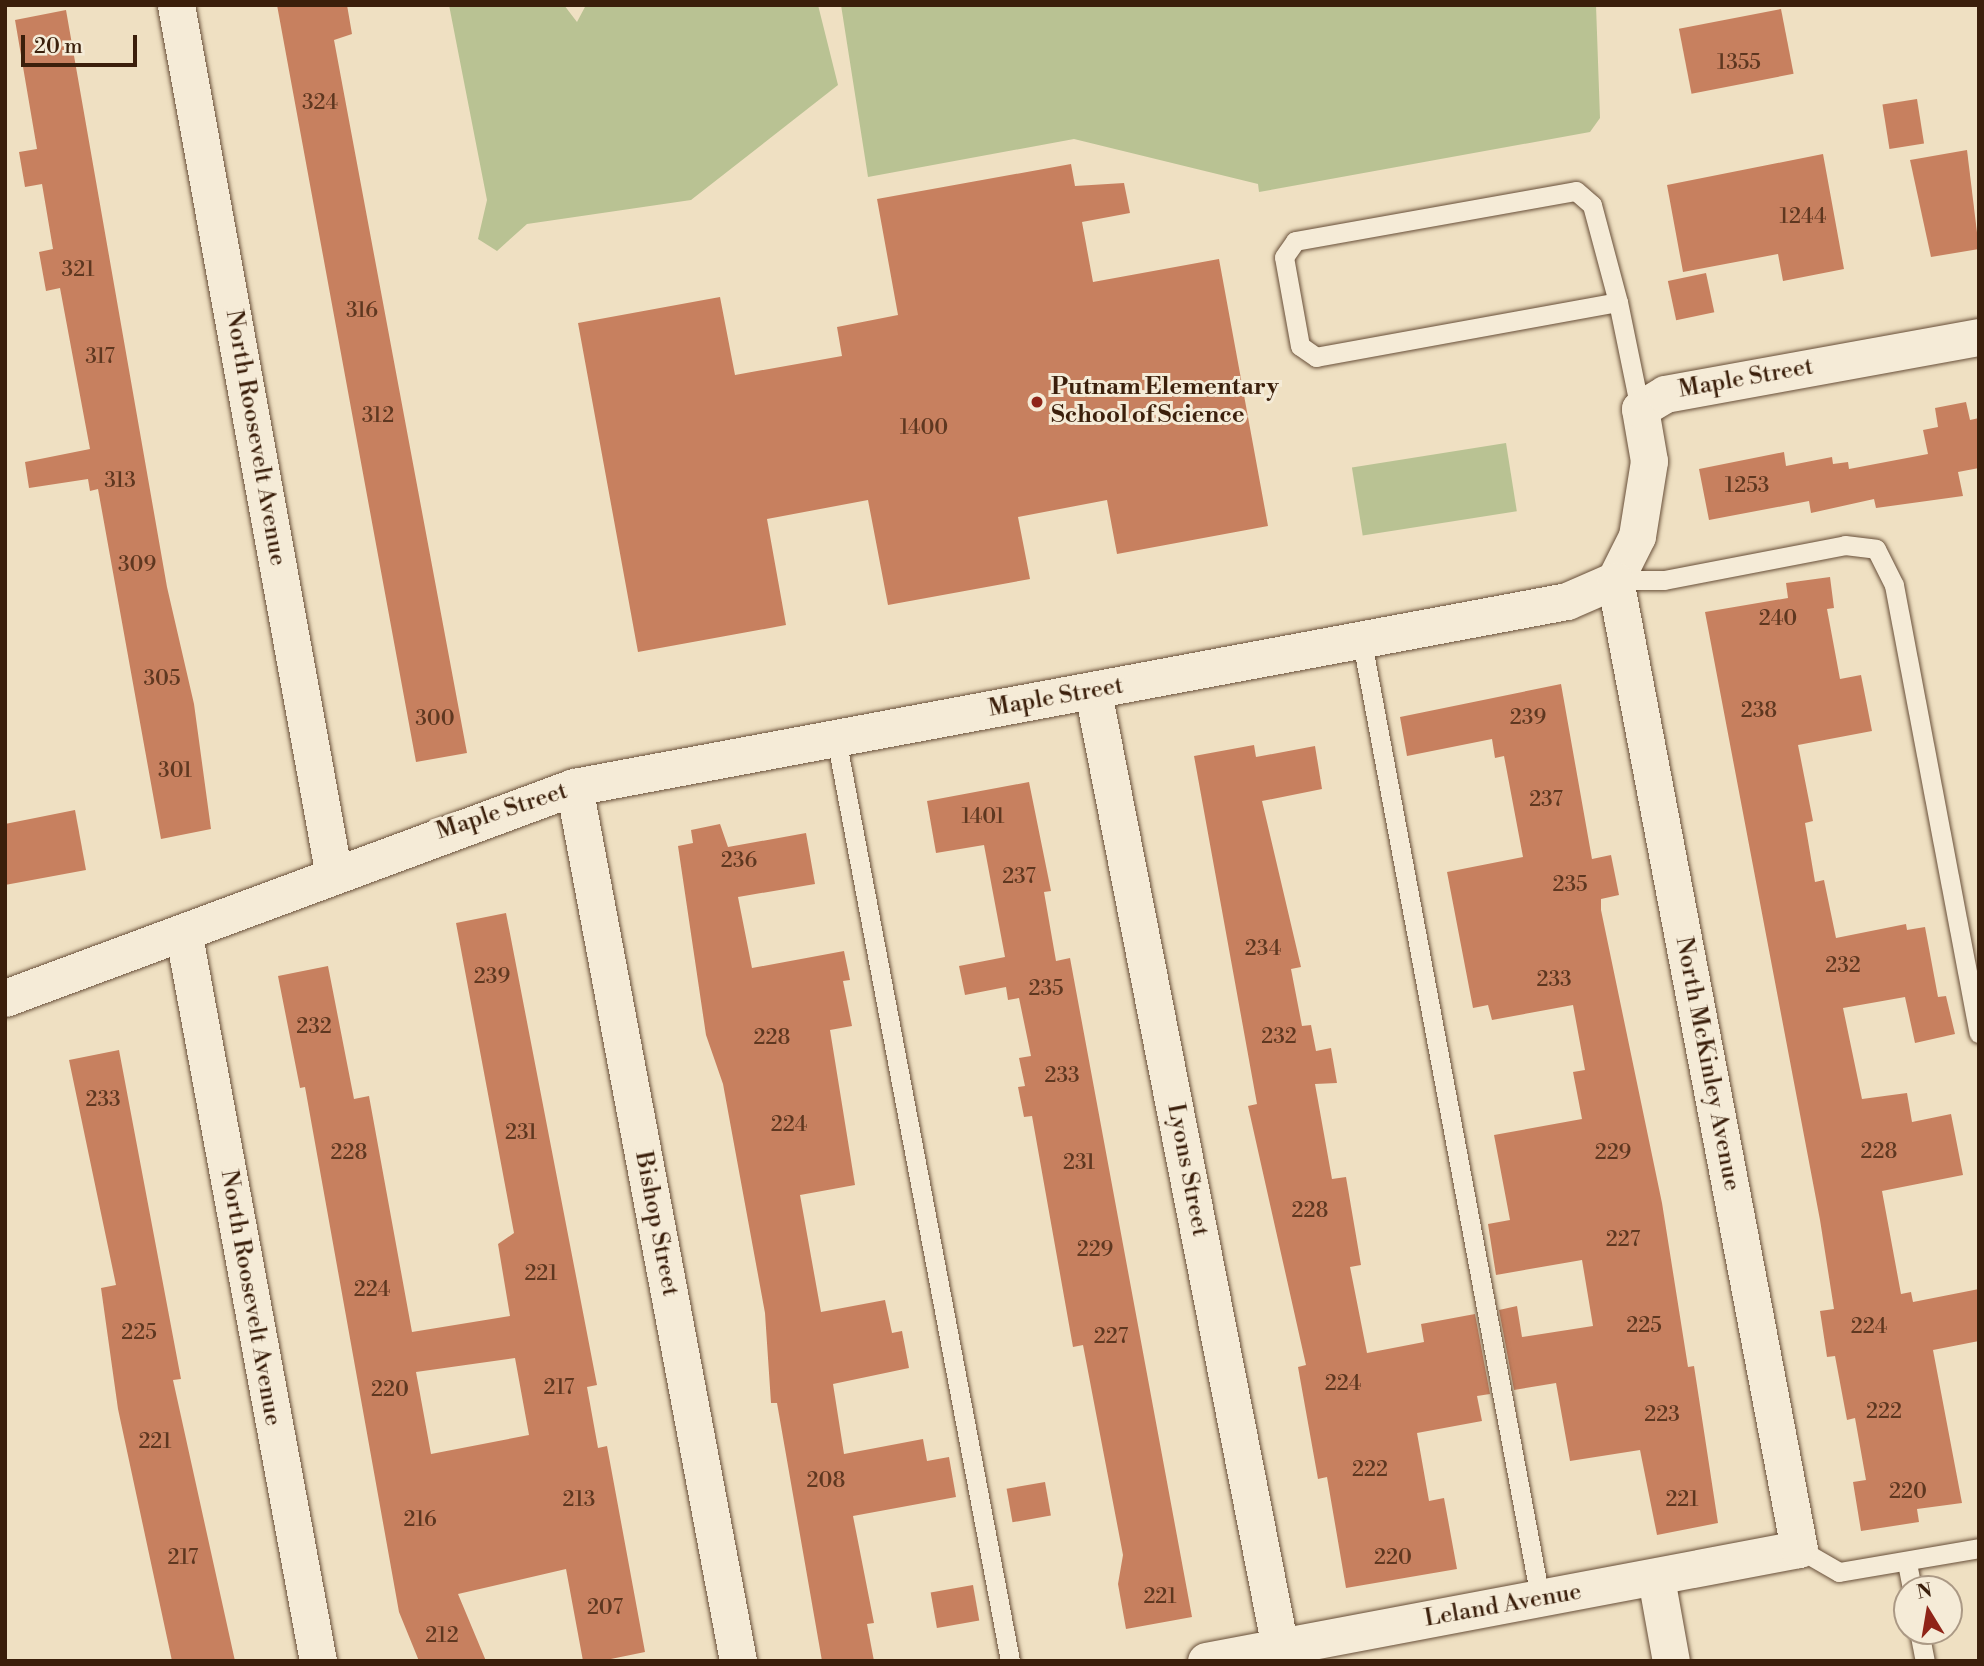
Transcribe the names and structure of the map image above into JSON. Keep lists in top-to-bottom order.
{
  "streets": {
    "street": [
      "Maple Street",
      "North Roosevelt Avenue",
      "North McKinley Avenue",
      "Lyons Street",
      "Bishop Street",
      "Leland Avenue"
    ]
  },
  "crossings": [
    ["Maple Street", "North Roosevelt Avenue"],
    ["Maple Street", "North McKinley Avenue"],
    ["Maple Street", "Lyons Street"],
    ["Maple Street", "Bishop Street"],
    ["North McKinley Avenue", "Leland Avenue"],
    ["Lyons Street", "Leland Avenue"]
  ],
  "places": ["Putnam Elementary School of Science"],
  "house_numbers": [
    "1355",
    "324",
    "1244",
    "321",
    "316",
    "317",
    "312",
    "1400",
    "313",
    "1253",
    "309",
    "240",
    "305",
    "238",
    "239",
    "300",
    "301",
    "237",
    "1401",
    "236",
    "237",
    "235",
    "234",
    "232",
    "239",
    "233",
    "235",
    "232",
    "232",
    "228",
    "233",
    "233",
    "224",
    "231",
    "228",
    "228",
    "229",
    "231",
    "228",
    "227",
    "229",
    "221",
    "224",
    "225",
    "224",
    "225",
    "227",
    "224",
    "217",
    "220",
    "222",
    "223",
    "221",
    "222",
    "208",
    "220",
    "213",
    "221",
    "216",
    "217",
    "220",
    "221",
    "207",
    "212"
  ],
  "scale_bar": "20 m",
  "north": "top"
}
